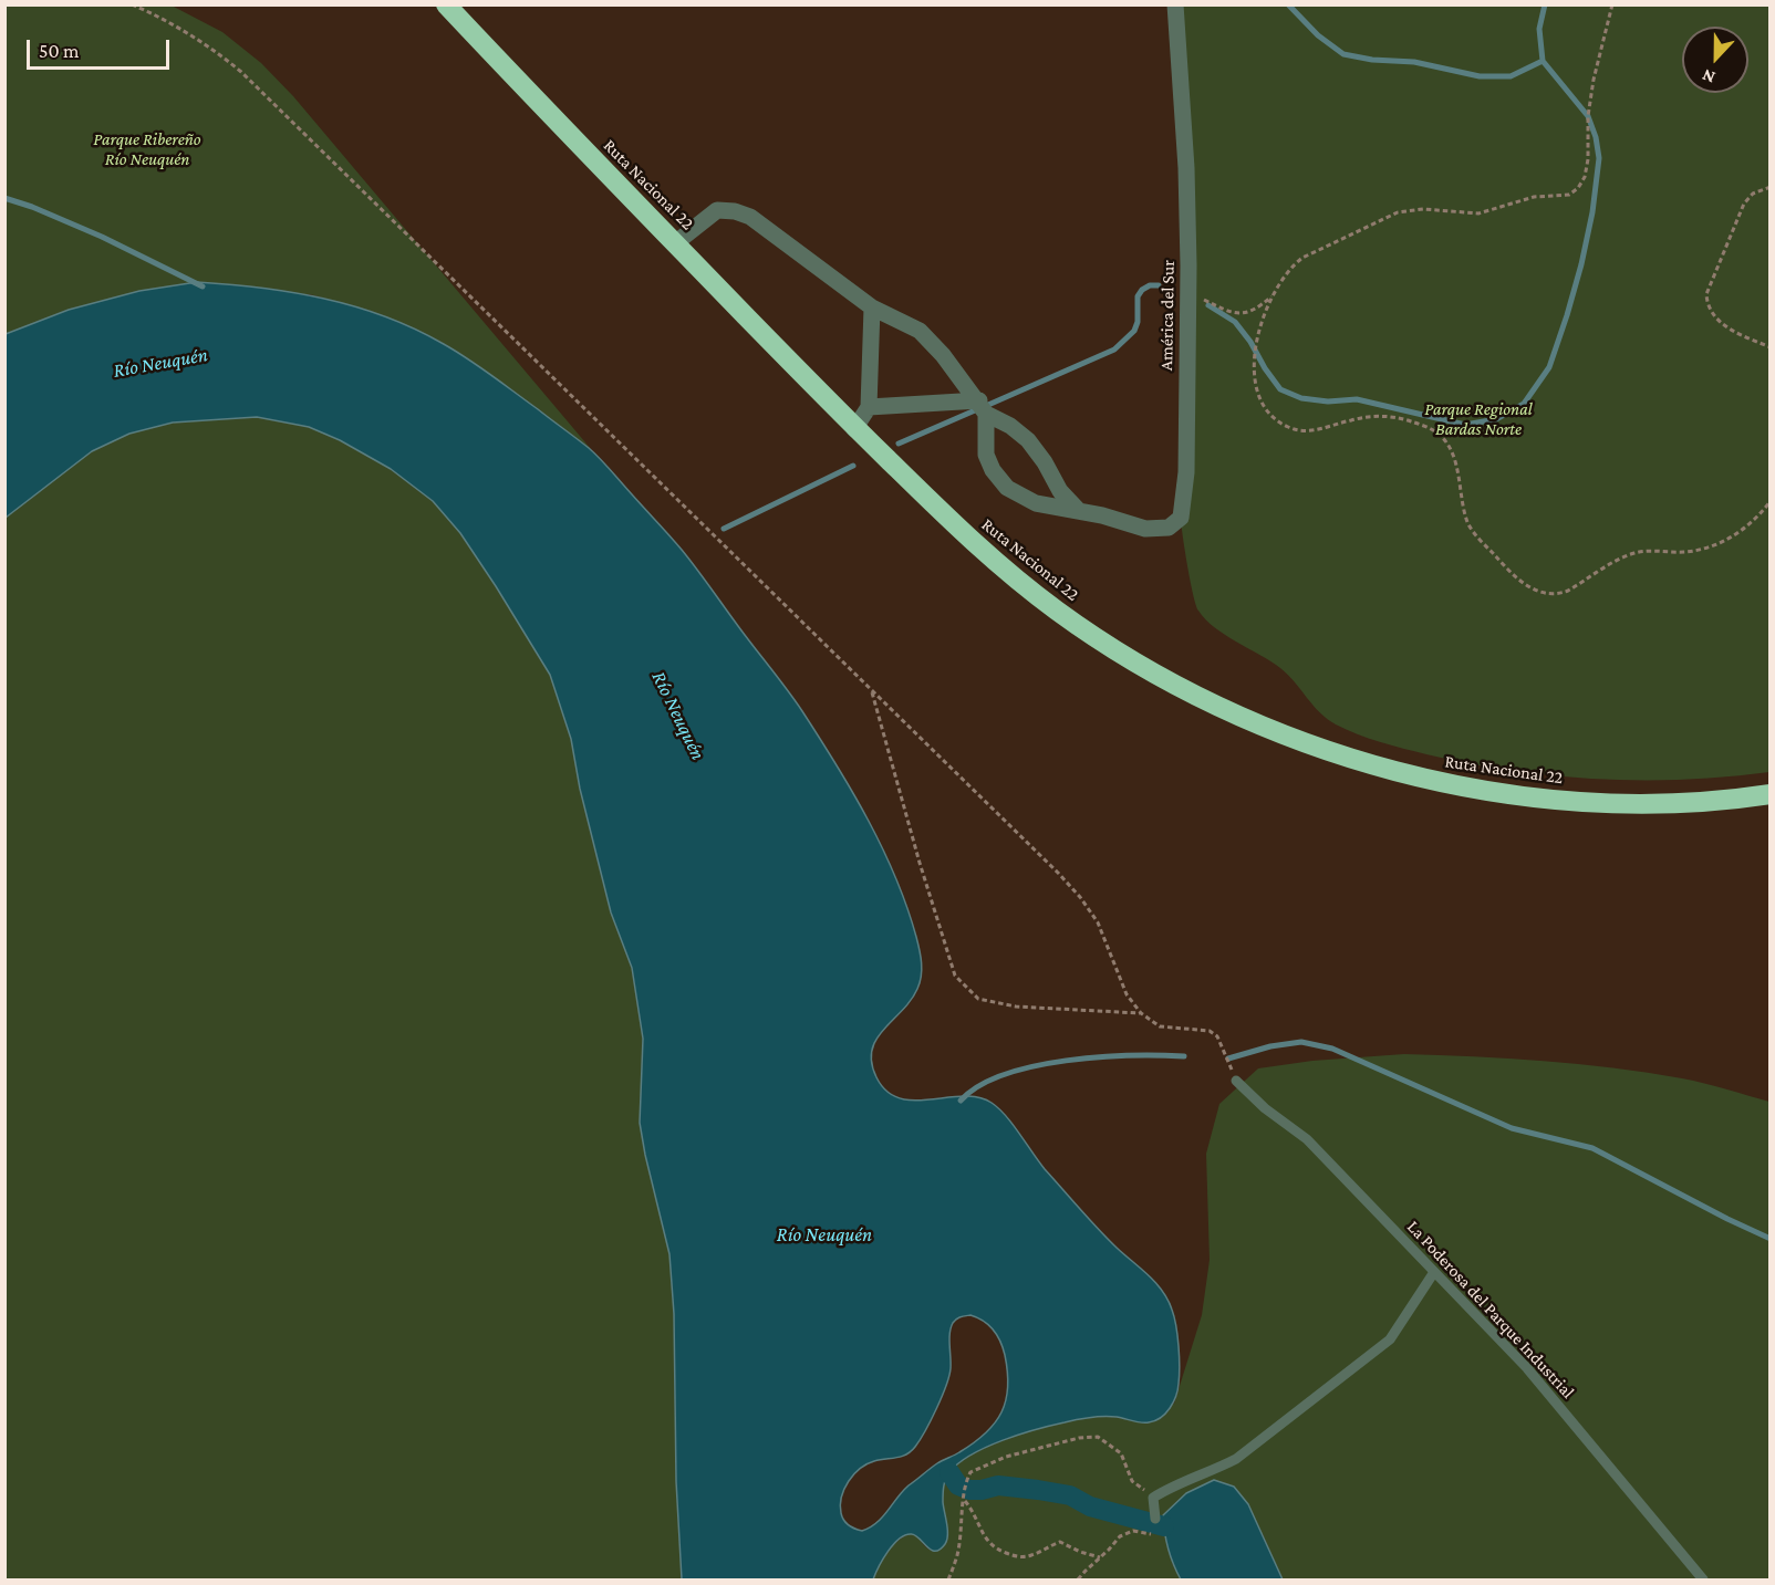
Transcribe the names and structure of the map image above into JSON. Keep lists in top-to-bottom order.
{
  "streets": {
    "highway": ["Ruta Nacional 22"],
    "street": ["América del Sur"],
    "lane": ["La Poderosa del Parque Industrial"]
  },
  "water": ["Río Neuquén"],
  "parks": ["Parque Ribereño Río Neuquén", "Parque Regional Bardas Norte"],
  "scale_bar": "50 m",
  "north": "bottom"
}
